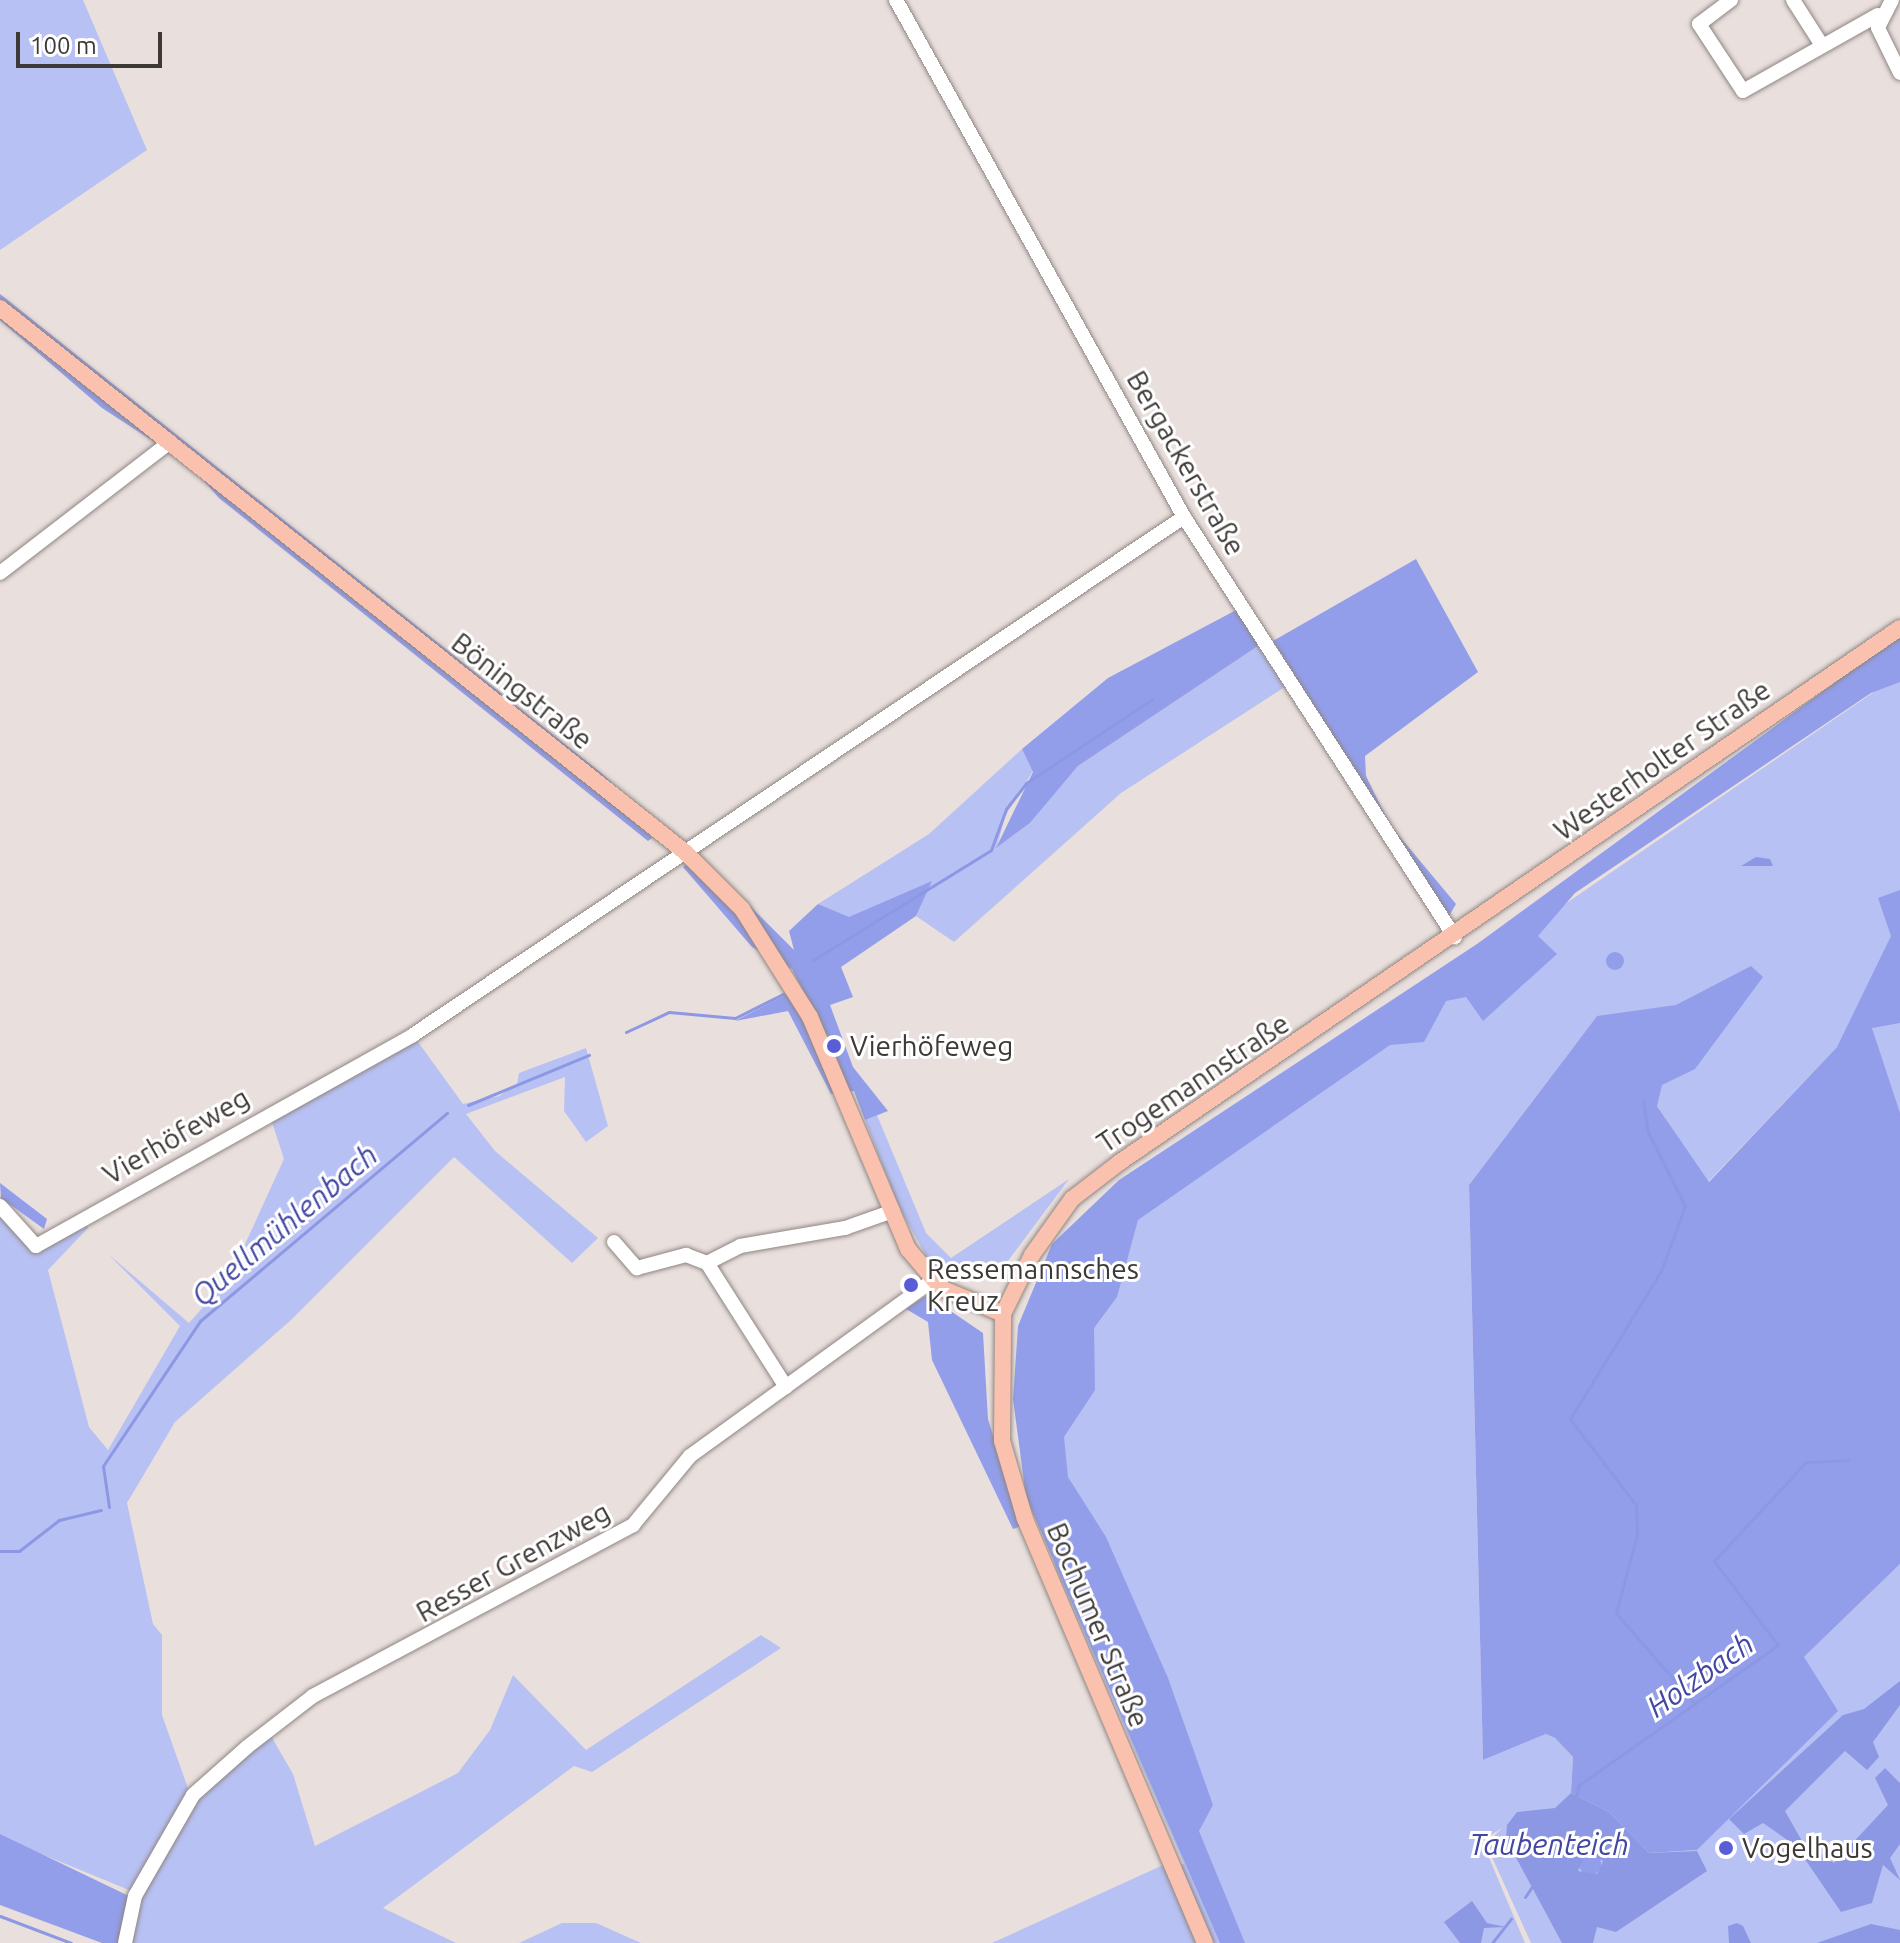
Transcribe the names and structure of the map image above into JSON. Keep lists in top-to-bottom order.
{
  "streets": {
    "main road": [
      "Böningstraße",
      "Westerholter Straße",
      "Trogemannstraße",
      "Bochumer Straße"
    ],
    "street": ["Bergackerstraße", "Vierhöfeweg", "Resser Grenzweg"]
  },
  "crossings": [
    ["Bergackerstraße", "Westerholter Straße"],
    ["Bergackerstraße", "Trogemannstraße"],
    ["Bergackerstraße", "Vierhöfeweg"],
    ["Böningstraße", "Vierhöfeweg"],
    ["Böningstraße", "Resser Grenzweg"],
    ["Westerholter Straße", "Trogemannstraße"],
    ["Trogemannstraße", "Bochumer Straße"]
  ],
  "water": ["Quellmühlenbach", "Holzbach", "Taubenteich"],
  "places": ["Vierhöfeweg", "Ressemannsches Kreuz", "Vogelhaus"],
  "scale_bar": "100 m"
}
